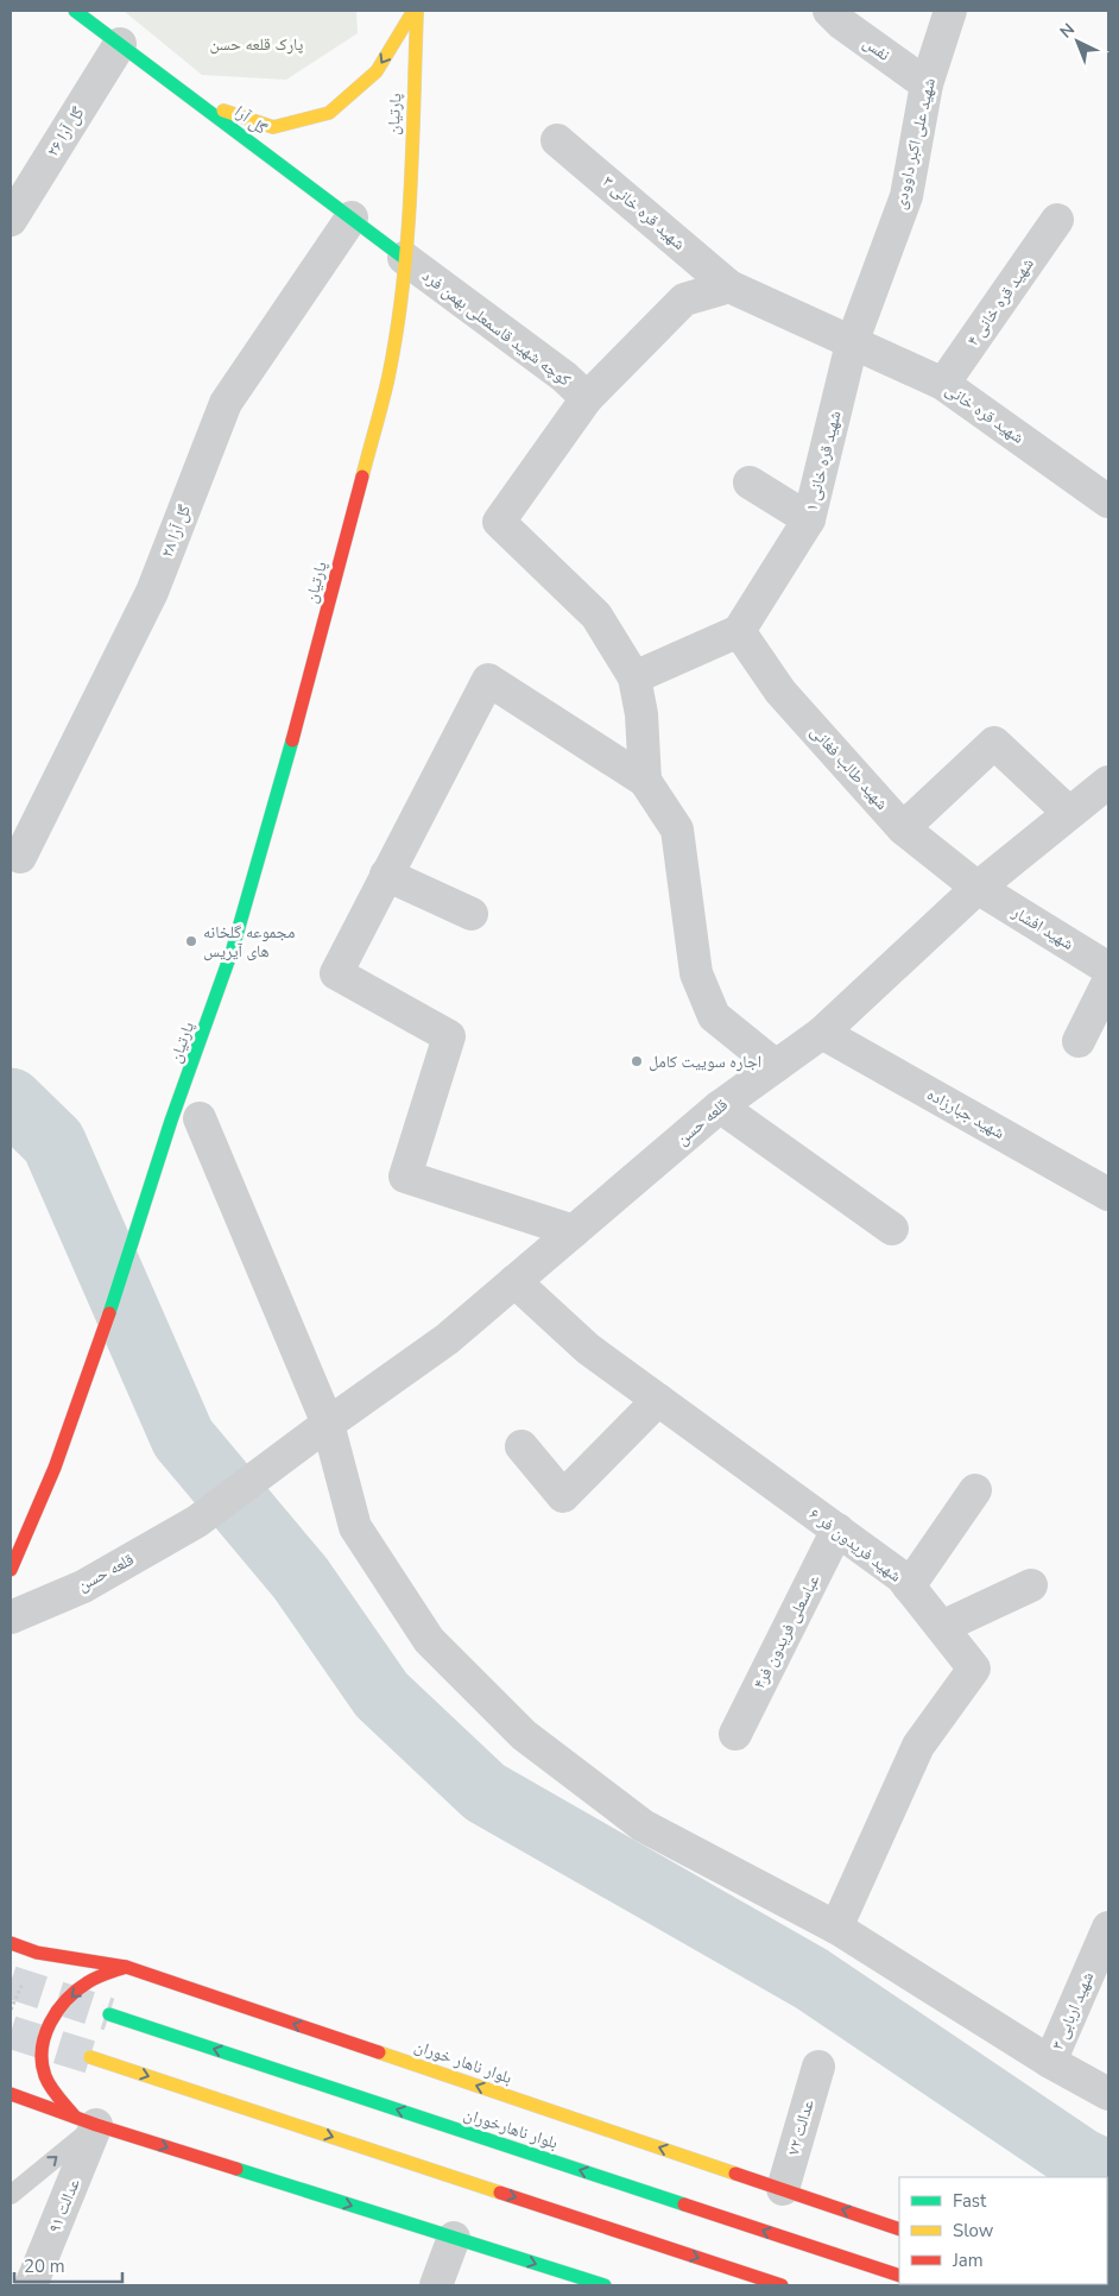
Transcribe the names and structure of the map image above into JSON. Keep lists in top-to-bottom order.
{
  "streets": {
    "main road": [
      "پارتیان",
      "گل آرا",
      "بلوار ناهار خوران",
      "بلوار ناهارخوران"
    ],
    "street": [
      "نفس",
      "۲۶ گل آرا",
      "شهید علی اکبر داوودی",
      "شهید قره خانی ۳",
      "۴ شهید قره خانی",
      "کوچه شهید قاسمعلی بهمن فرد",
      "شهید قره خانی",
      "۱ شهید قره خانی",
      "۲۸ گل آرا",
      "شهید طالب فغانی",
      "شهید افشار",
      "شهید جبارزاده",
      "قلعه حسن",
      "شهید فریدون فر ۶",
      "عباسعلی فریدون فر۴",
      "شهید اربابی ۳",
      "۷۲ عدالت",
      "عدالت ۹۱"
    ]
  },
  "crossings": [
    ["نفس", "شهید علی اکبر داوودی"],
    ["پارتیان", "گل آرا"],
    ["پارتیان", "کوچه شهید قاسمعلی بهمن فرد"],
    ["گل آرا", "۲۶ گل آرا"],
    ["گل آرا", "کوچه شهید قاسمعلی بهمن فرد"],
    ["گل آرا", "۲۸ گل آرا"],
    ["شهید علی اکبر داوودی", "شهید قره خانی ۳"],
    ["شهید علی اکبر داوودی", "شهید قره خانی"],
    ["شهید علی اکبر داوودی", "۱ شهید قره خانی"],
    ["شهید قره خانی ۳", "شهید قره خانی"],
    ["شهید قره خانی ۳", "۱ شهید قره خانی"],
    ["۴ شهید قره خانی", "شهید قره خانی"],
    ["شهید قره خانی", "۱ شهید قره خانی"],
    ["۱ شهید قره خانی", "شهید طالب فغانی"],
    ["شهید طالب فغانی", "شهید افشار"],
    ["شهید طالب فغانی", "قلعه حسن"],
    ["شهید افشار", "قلعه حسن"],
    ["شهید جبارزاده", "قلعه حسن"],
    ["قلعه حسن", "شهید فریدون فر ۶"],
    ["شهید فریدون فر ۶", "عباسعلی فریدون فر۴"],
    ["بلوار ناهار خوران", "۷۲ عدالت"]
  ],
  "parks": ["پارک قلعه حسن"],
  "places": ["مجموعه گلخانه های آیریس", "اجاره سوییت کامل"],
  "legend": ["Fast", "Slow", "Jam"],
  "scale_bar": "20 m",
  "north": "top left"
}
